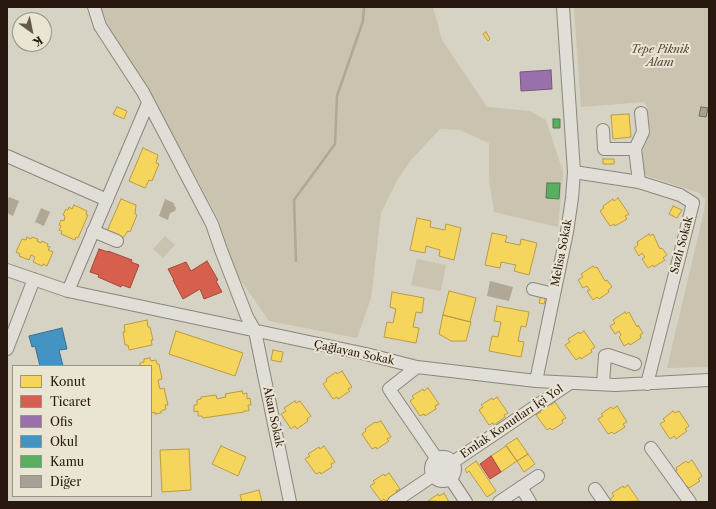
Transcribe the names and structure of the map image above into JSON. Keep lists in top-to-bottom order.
{
  "streets": {
    "street": [
      "Sazlı Sokak",
      "Melisa Sokak",
      "Çağlayan Sokak",
      "Akan Sokak",
      "Emlak Konutları İçi Yol"
    ]
  },
  "crossings": [
    ["Sazlı Sokak", "Melisa Sokak"],
    ["Sazlı Sokak", "Çağlayan Sokak"],
    ["Melisa Sokak", "Çağlayan Sokak"],
    ["Çağlayan Sokak", "Akan Sokak"],
    ["Çağlayan Sokak", "Emlak Konutları İçi Yol"]
  ],
  "parks": ["Tepe Piknik Alanı"],
  "legend": [
    "Konut",
    "Ticaret",
    "Ofis",
    "Okul",
    "Kamu",
    "Diğer"
  ],
  "north": "bottom right"
}
